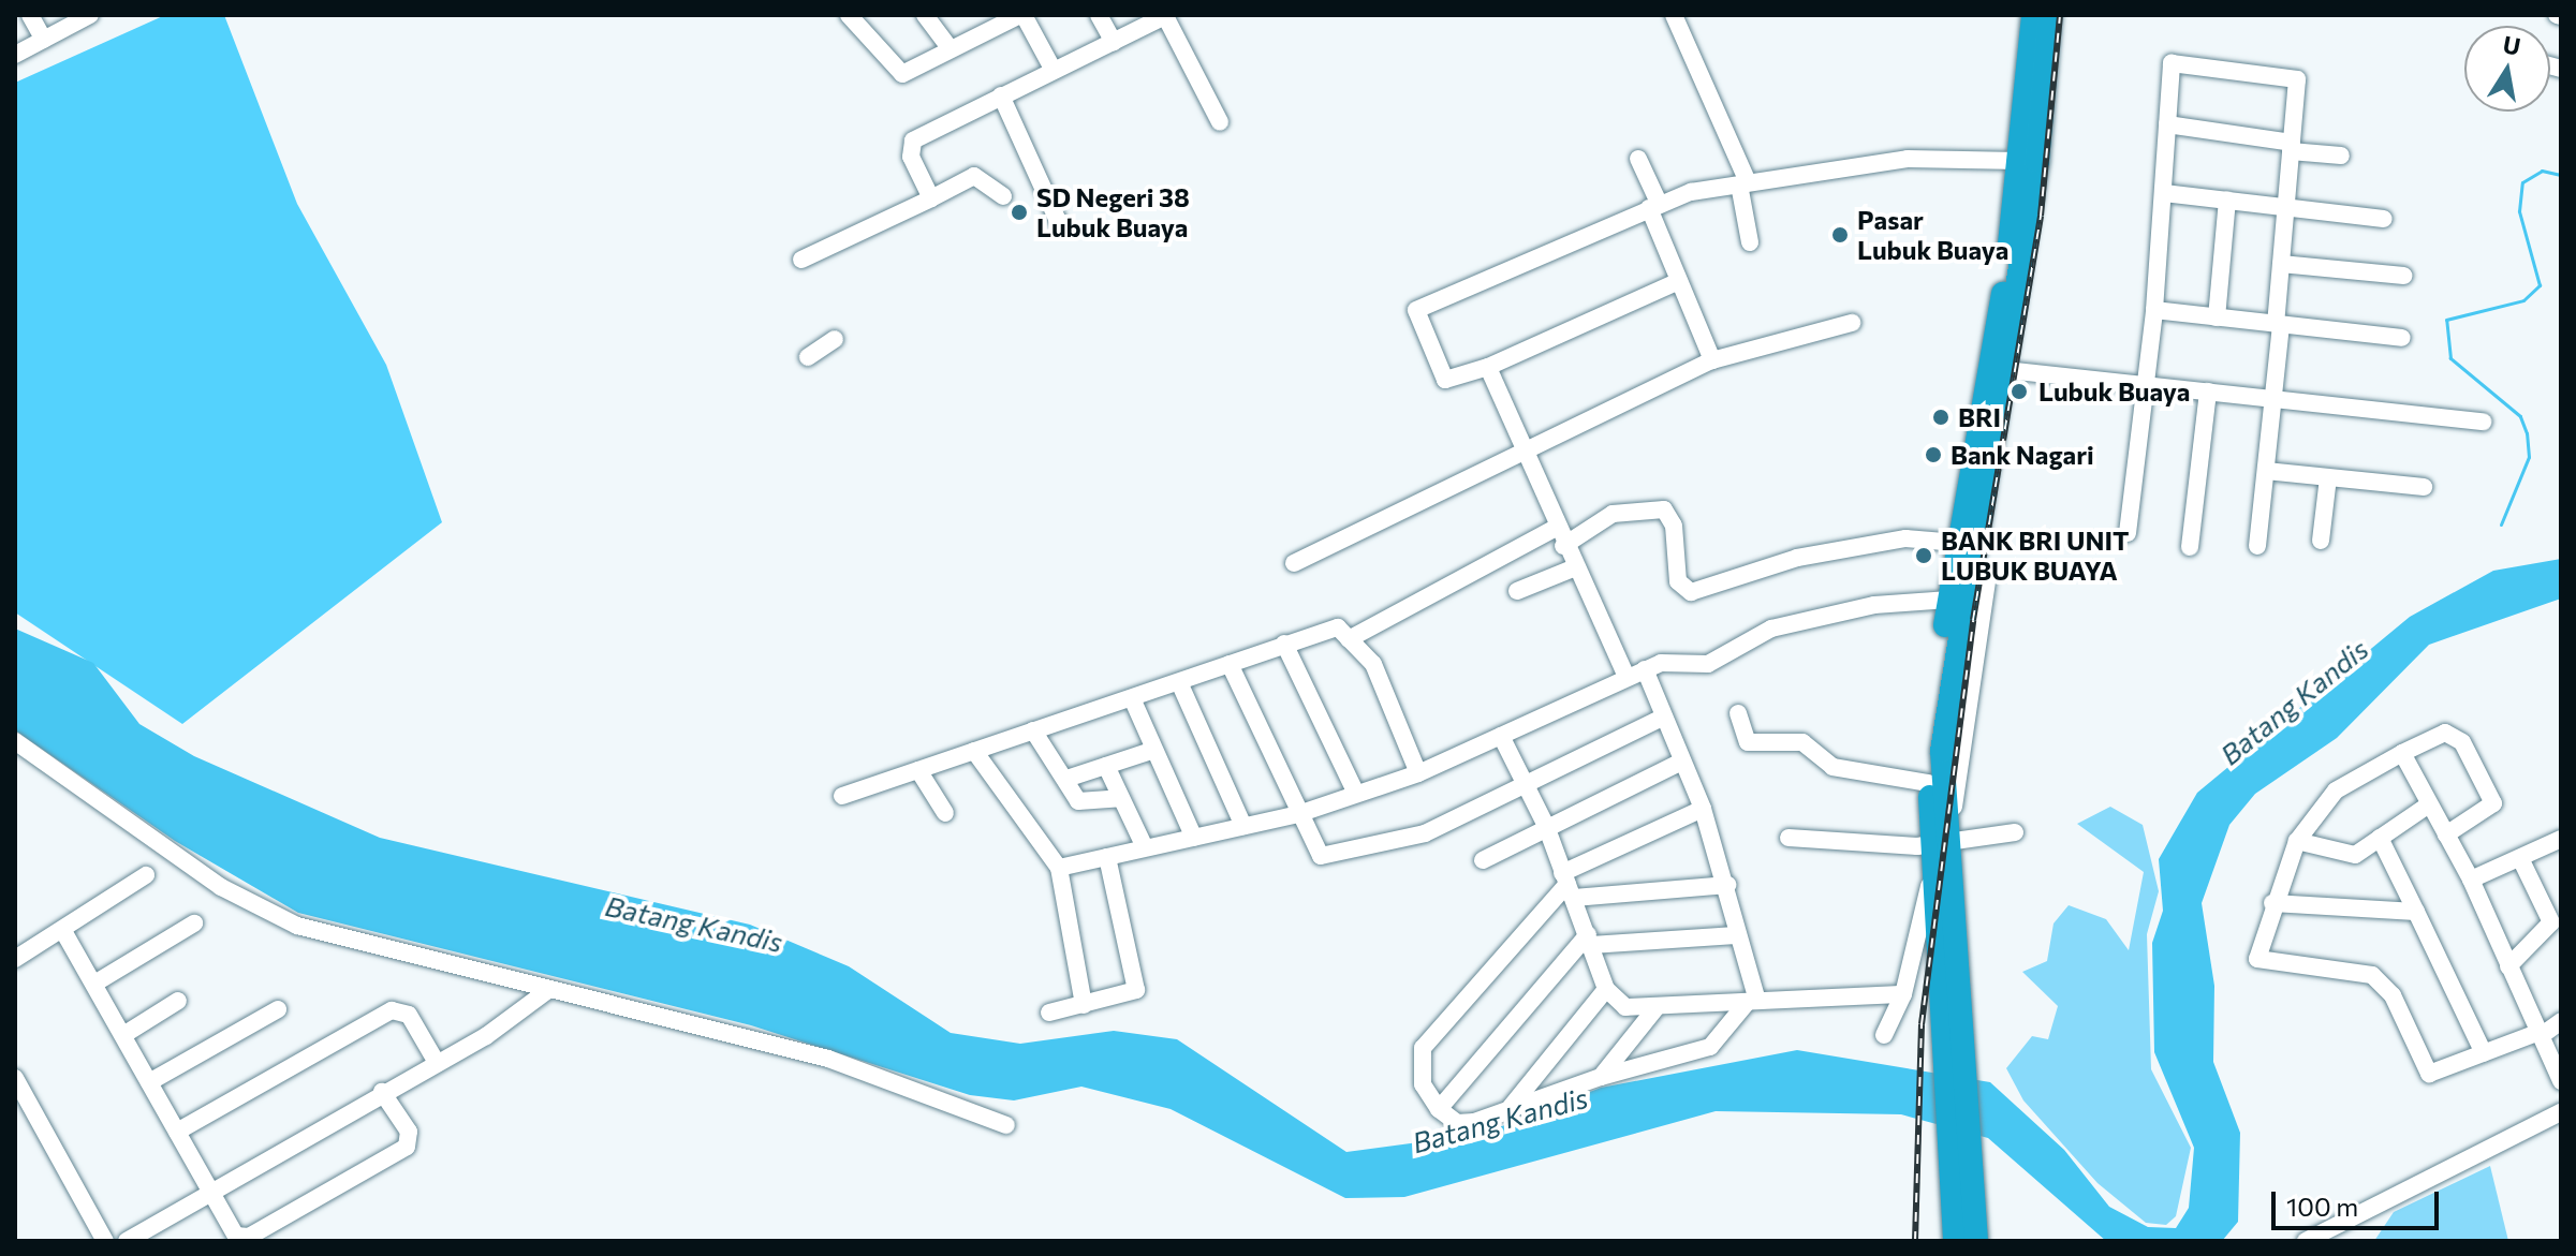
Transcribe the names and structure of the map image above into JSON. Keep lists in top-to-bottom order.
{
  "water": ["Batang Kandis"],
  "places": [
    "SD Negeri 38 Lubuk Buaya",
    "Pasar Lubuk Buaya",
    "Lubuk Buaya",
    "BRI",
    "Bank Nagari",
    "BANK BRI UNIT LUBUK BUAYA"
  ],
  "scale_bar": "100 m",
  "north": "top"
}
